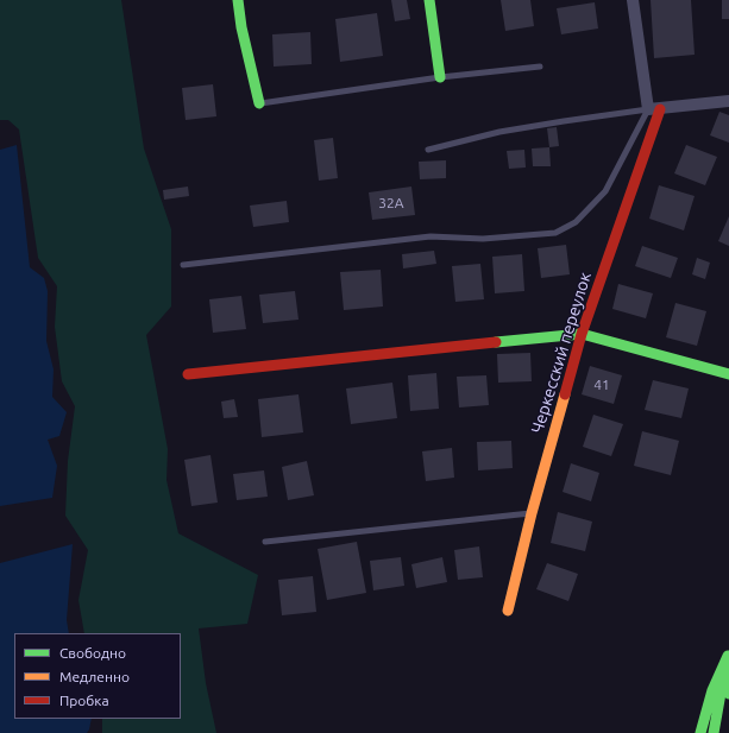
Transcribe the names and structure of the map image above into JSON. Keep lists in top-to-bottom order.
{
  "streets": {
    "street": ["Черкесский переулок"]
  },
  "house_numbers": ["32А", "41"],
  "legend": ["Свободно", "Медленно", "Пробка"]
}
